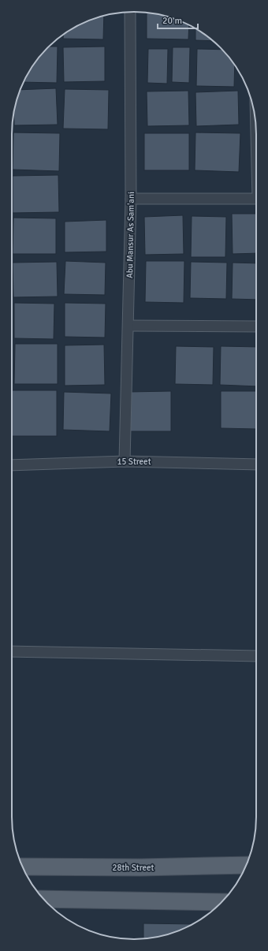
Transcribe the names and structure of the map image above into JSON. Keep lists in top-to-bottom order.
{
  "streets": {
    "main road": ["28th Street"],
    "street": ["Abu Mansur As Sam'ani", "15 Street"]
  },
  "crossings": [
    ["Abu Mansur As Sam'ani", "15 Street"]
  ],
  "scale_bar": "20 m"
}
